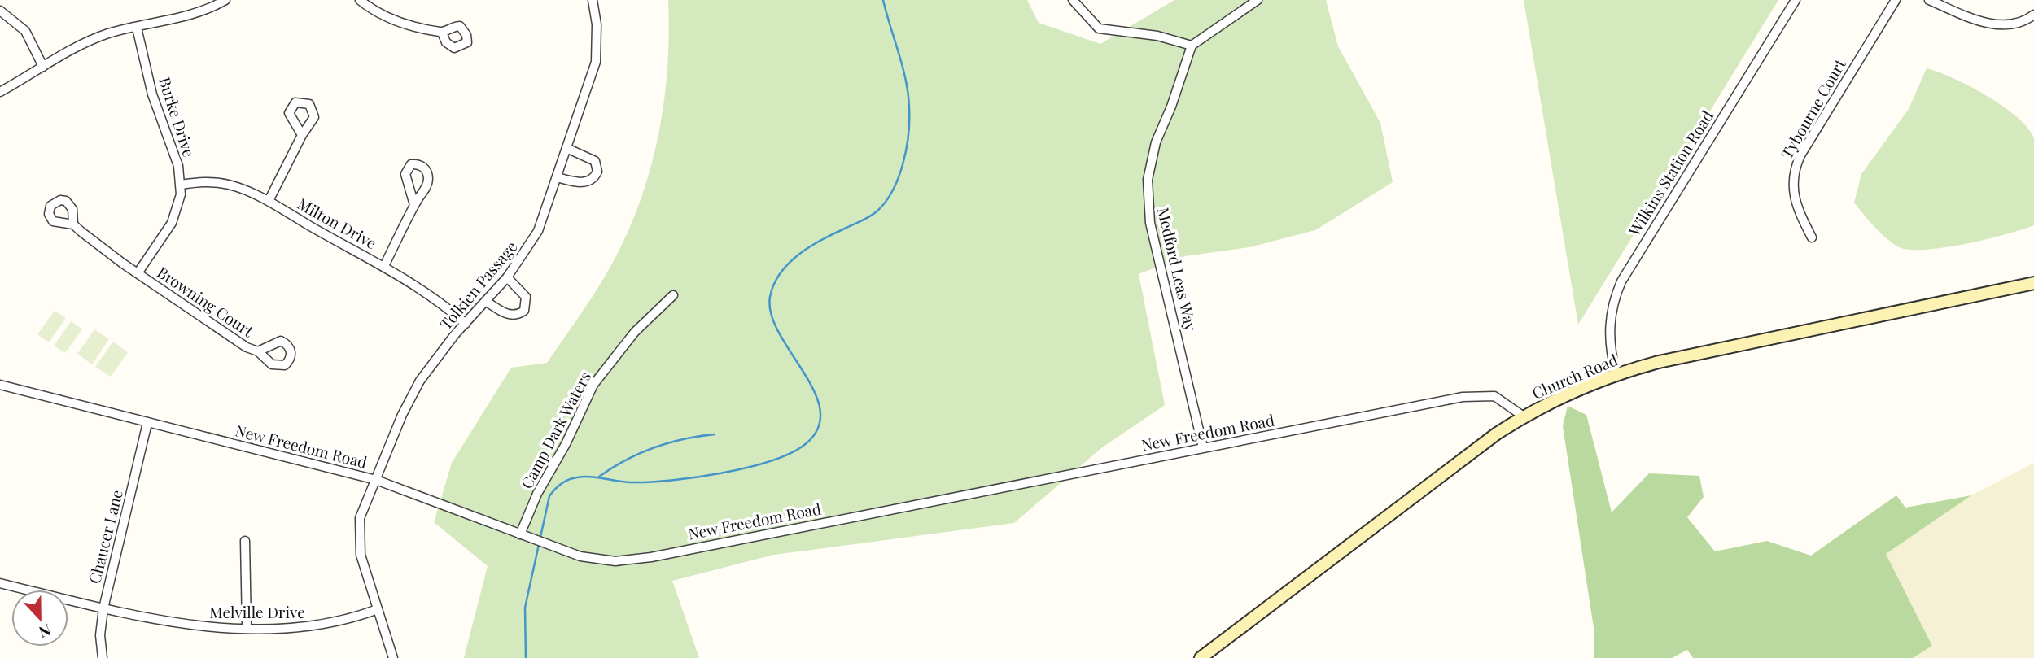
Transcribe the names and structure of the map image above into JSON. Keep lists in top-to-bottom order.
{
  "streets": {
    "main road": ["Church Road"],
    "street": [
      "Tybourne Court",
      "Burke Drive",
      "Wilkins Station Road",
      "Milton Drive",
      "Medford Leas Way",
      "Tolkien Passage",
      "Browning Court",
      "Camp Dark Waters",
      "New Freedom Road",
      "Chaucer Lane",
      "Melville Drive"
    ]
  },
  "crossings": [
    ["Burke Drive", "Milton Drive"],
    ["Burke Drive", "Browning Court"],
    ["Wilkins Station Road", "Church Road"],
    ["Milton Drive", "Tolkien Passage"],
    ["Medford Leas Way", "New Freedom Road"],
    ["Tolkien Passage", "New Freedom Road"],
    ["Church Road", "New Freedom Road"],
    ["Camp Dark Waters", "New Freedom Road"],
    ["New Freedom Road", "Chaucer Lane"],
    ["Chaucer Lane", "Melville Drive"]
  ],
  "north": "bottom"
}
